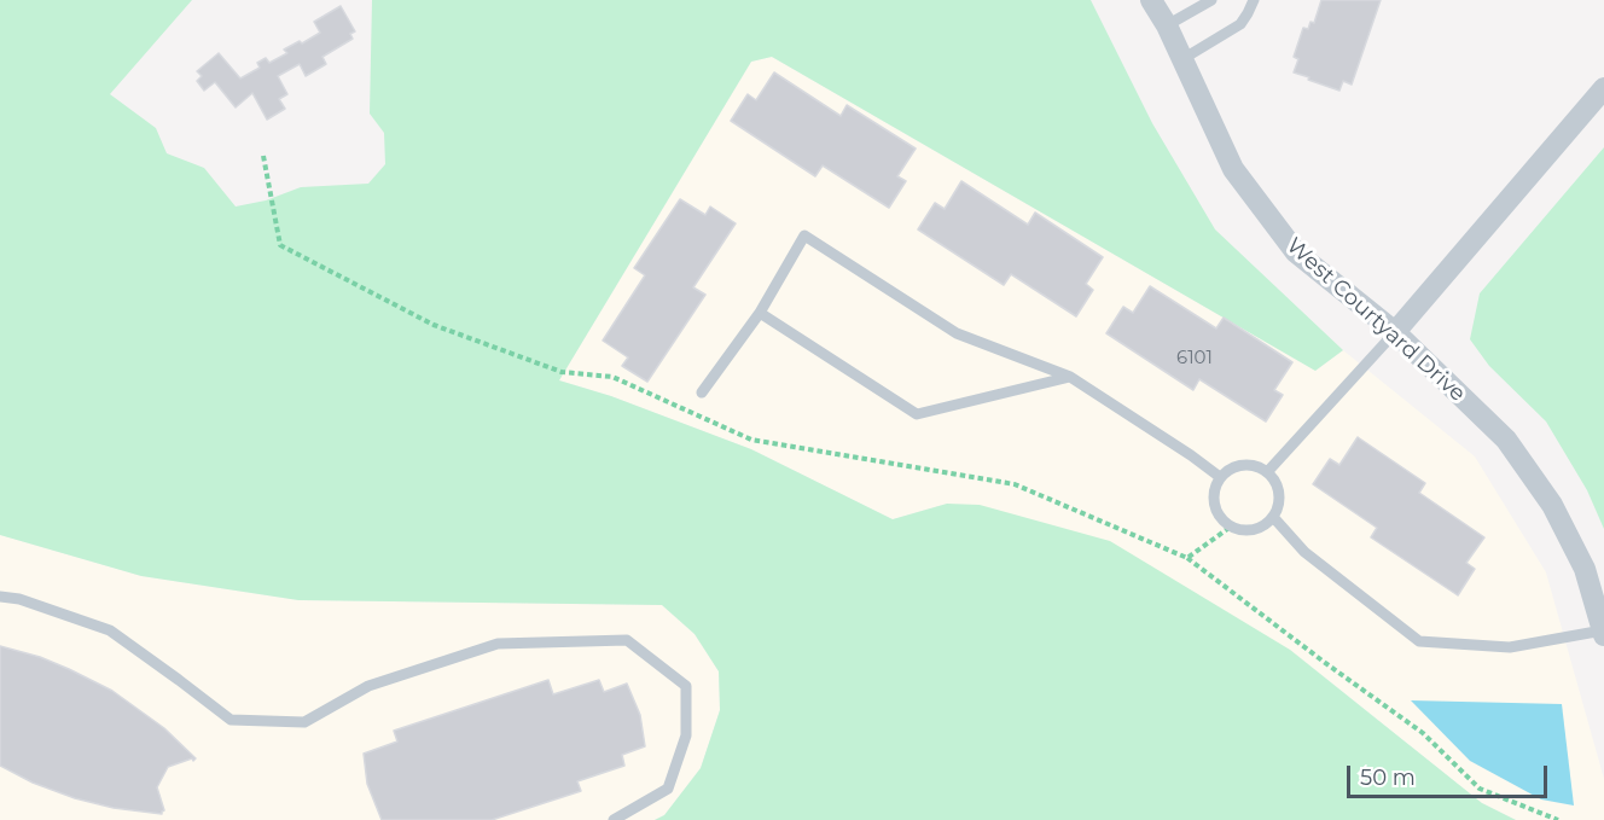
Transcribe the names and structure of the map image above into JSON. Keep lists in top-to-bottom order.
{
  "streets": {
    "street": ["West Courtyard Drive"]
  },
  "house_numbers": ["6101"],
  "scale_bar": "50 m"
}
